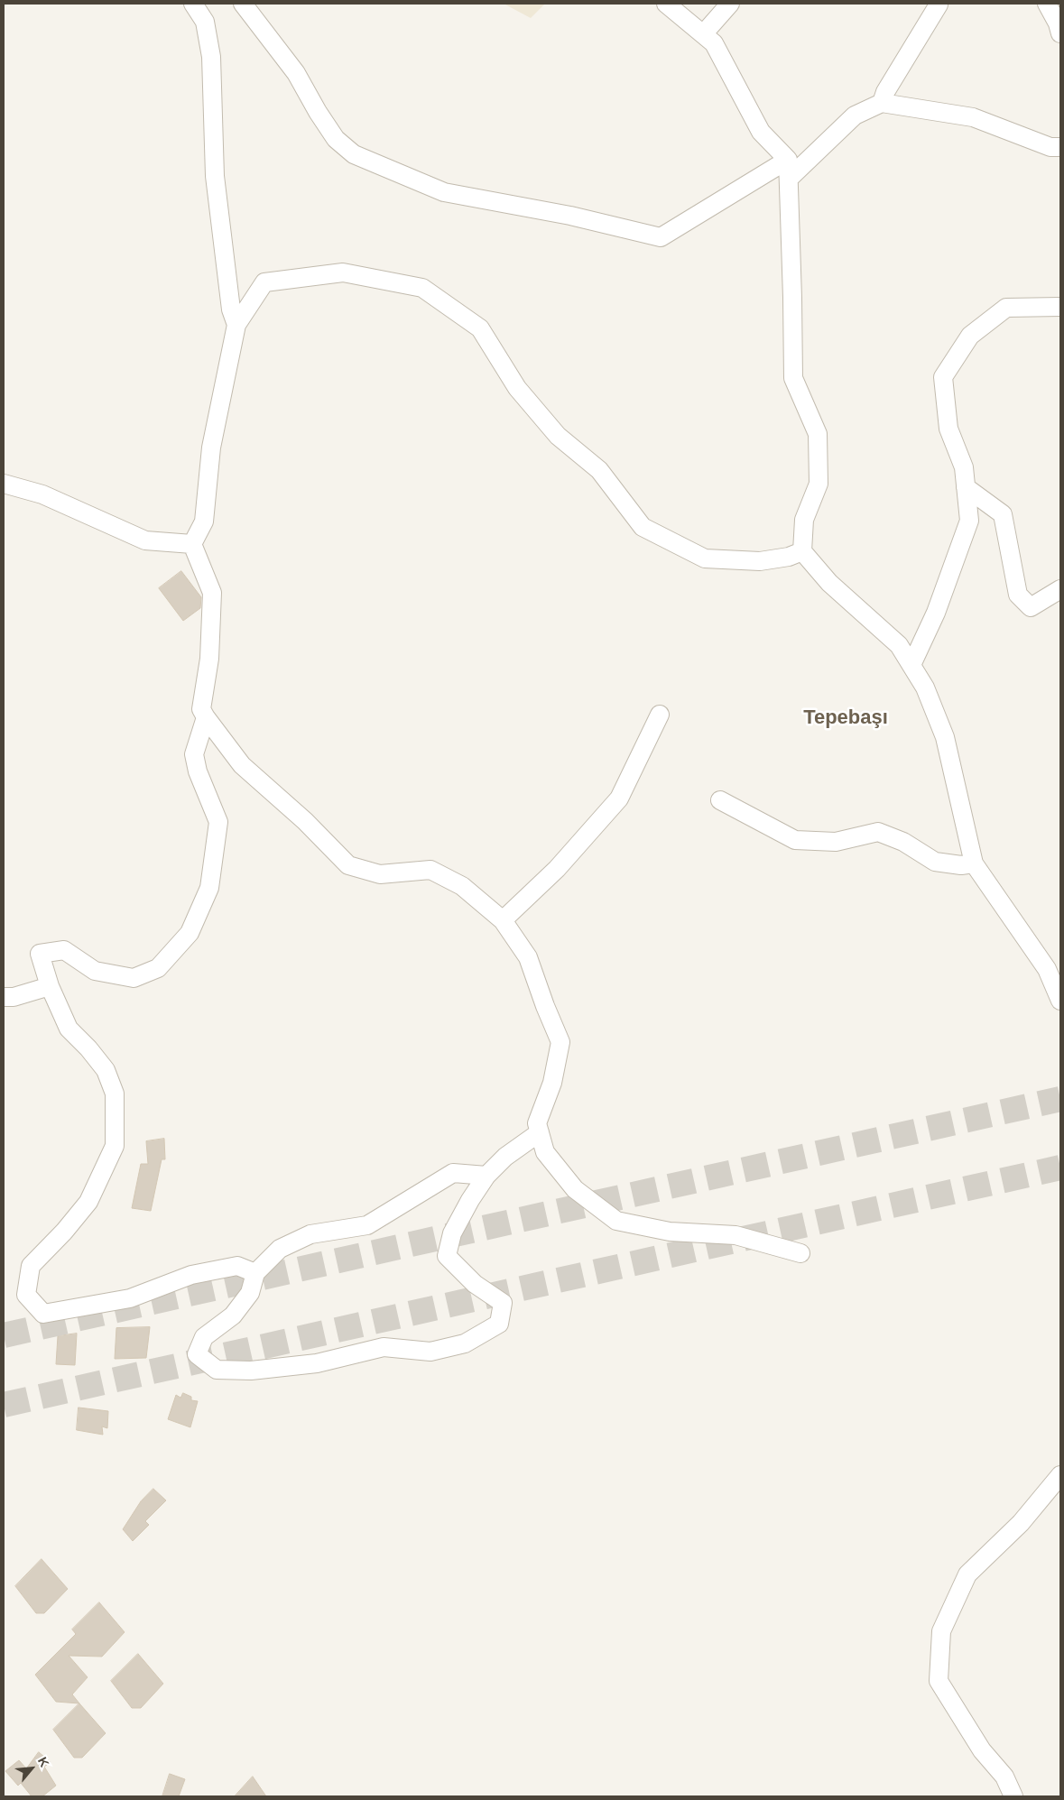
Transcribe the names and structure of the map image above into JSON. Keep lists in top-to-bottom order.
{
  "districts": ["Tepebaşı"],
  "north": "top right"
}
